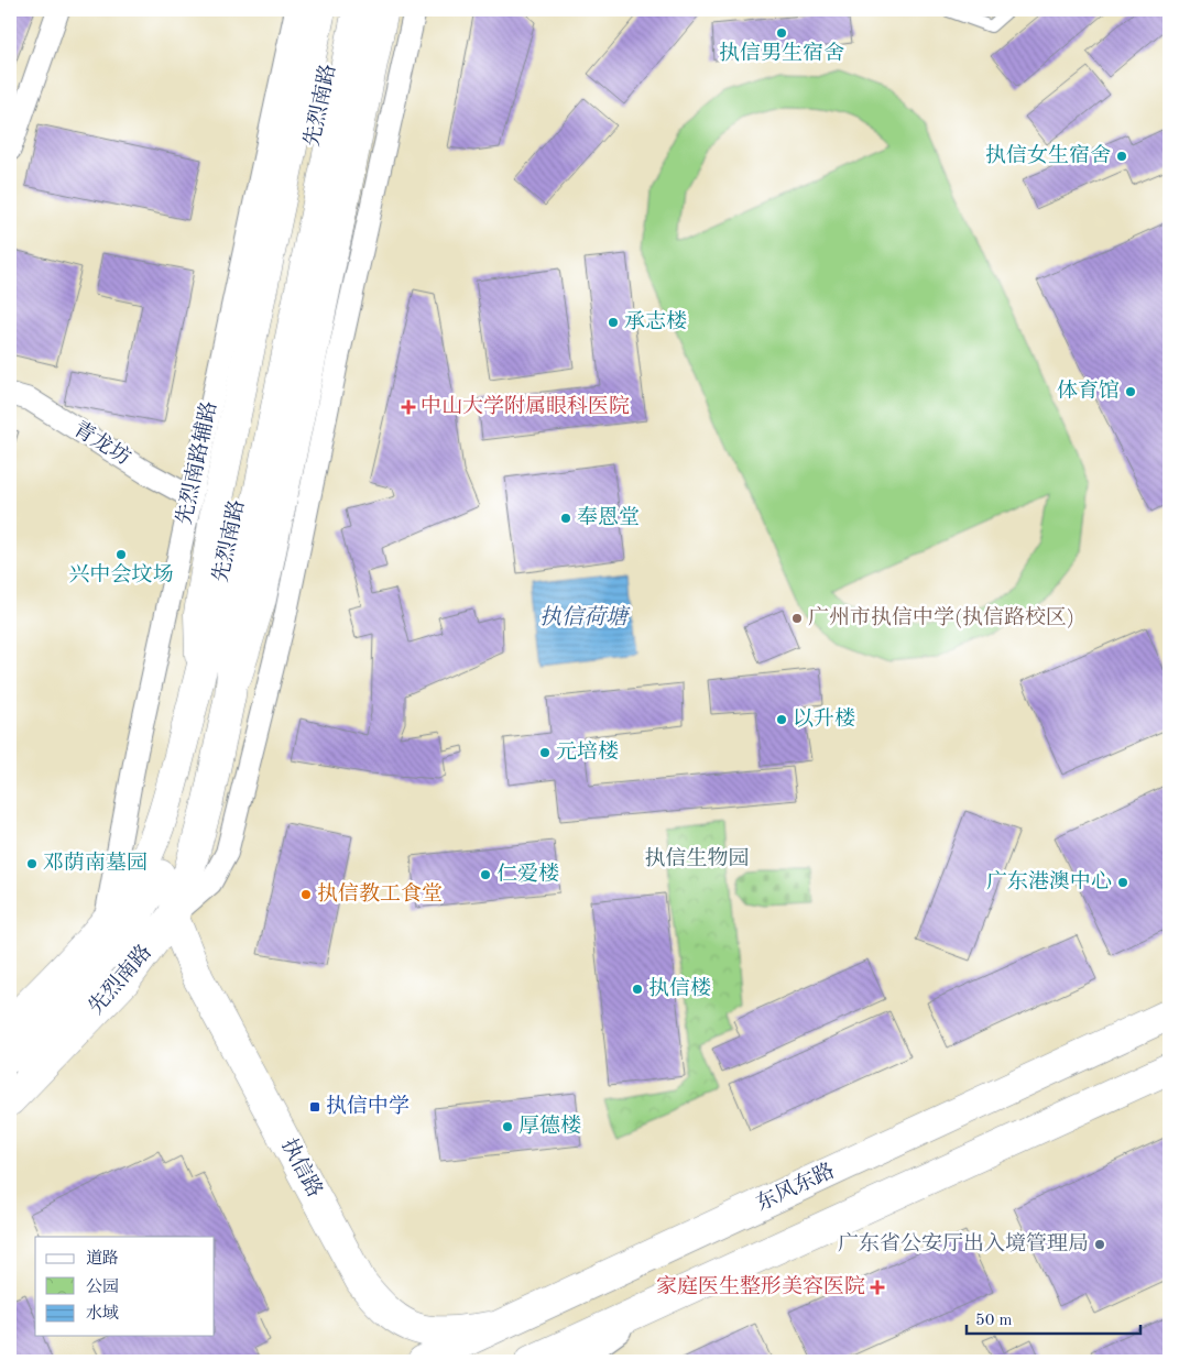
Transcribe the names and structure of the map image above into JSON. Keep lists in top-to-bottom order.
{
  "streets": {
    "main road": ["先烈南路", "执信路", "东风东路"],
    "street": ["青龙坊", "先烈南路辅路"]
  },
  "crossings": [
    ["先烈南路", "先烈南路辅路"],
    ["先烈南路", "执信路"],
    ["青龙坊", "先烈南路辅路"],
    ["执信路", "东风东路"]
  ],
  "water": ["执信荷塘"],
  "parks": ["执信生物园"],
  "places": {
    "other": [
      "执信男生宿舍",
      "执信女生宿舍",
      "承志楼",
      "体育馆",
      "奉恩堂",
      "兴中会坟场",
      "广州市执信中学(执信路校区)",
      "以升楼",
      "元培楼",
      "邓荫南墓园",
      "仁爱楼",
      "广东港澳中心",
      "执信教工食堂",
      "执信楼",
      "厚德楼",
      "广东省公安厅出入境管理局"
    ],
    "health": ["中山大学附属眼科医院", "家庭医生整形美容医院"],
    "transit": ["执信中学"]
  },
  "legend": ["道路", "公园", "水域"],
  "scale_bar": "50 m"
}
